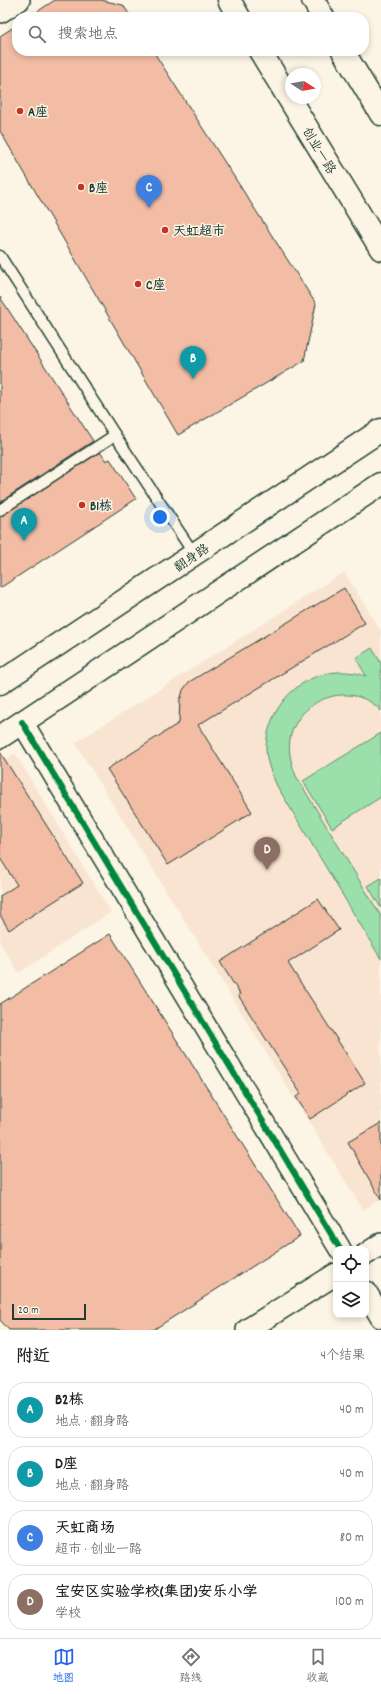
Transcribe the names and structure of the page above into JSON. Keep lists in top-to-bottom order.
{
  "streets": {
    "main road": ["创业一路", "翻身路"]
  },
  "places": [
    "A座",
    "B座",
    "天虹超市",
    "C座",
    "B1栋"
  ],
  "scale_bar": "20 m",
  "north": "right",
  "page": {
    "search": "搜索地点",
    "pins": [
      "C",
      "B",
      "A",
      "D"
    ],
    "scale": "20 m",
    "heading": ["附近", "4个结果"],
    "list": [
      {
        "mark": "A",
        "name": "B2栋",
        "note": "地点 · 翻身路",
        "value": "40 m"
      },
      {
        "mark": "B",
        "name": "D座",
        "note": "地点 · 翻身路",
        "value": "40 m"
      },
      {
        "mark": "C",
        "name": "天虹商场",
        "note": "超市 · 创业一路",
        "value": "80 m"
      },
      {
        "mark": "D",
        "name": "宝安区实验学校(集团)安乐小学",
        "note": "学校",
        "value": "100 m"
      }
    ],
    "nav": ["地图", "路线", "收藏"]
  }
}
